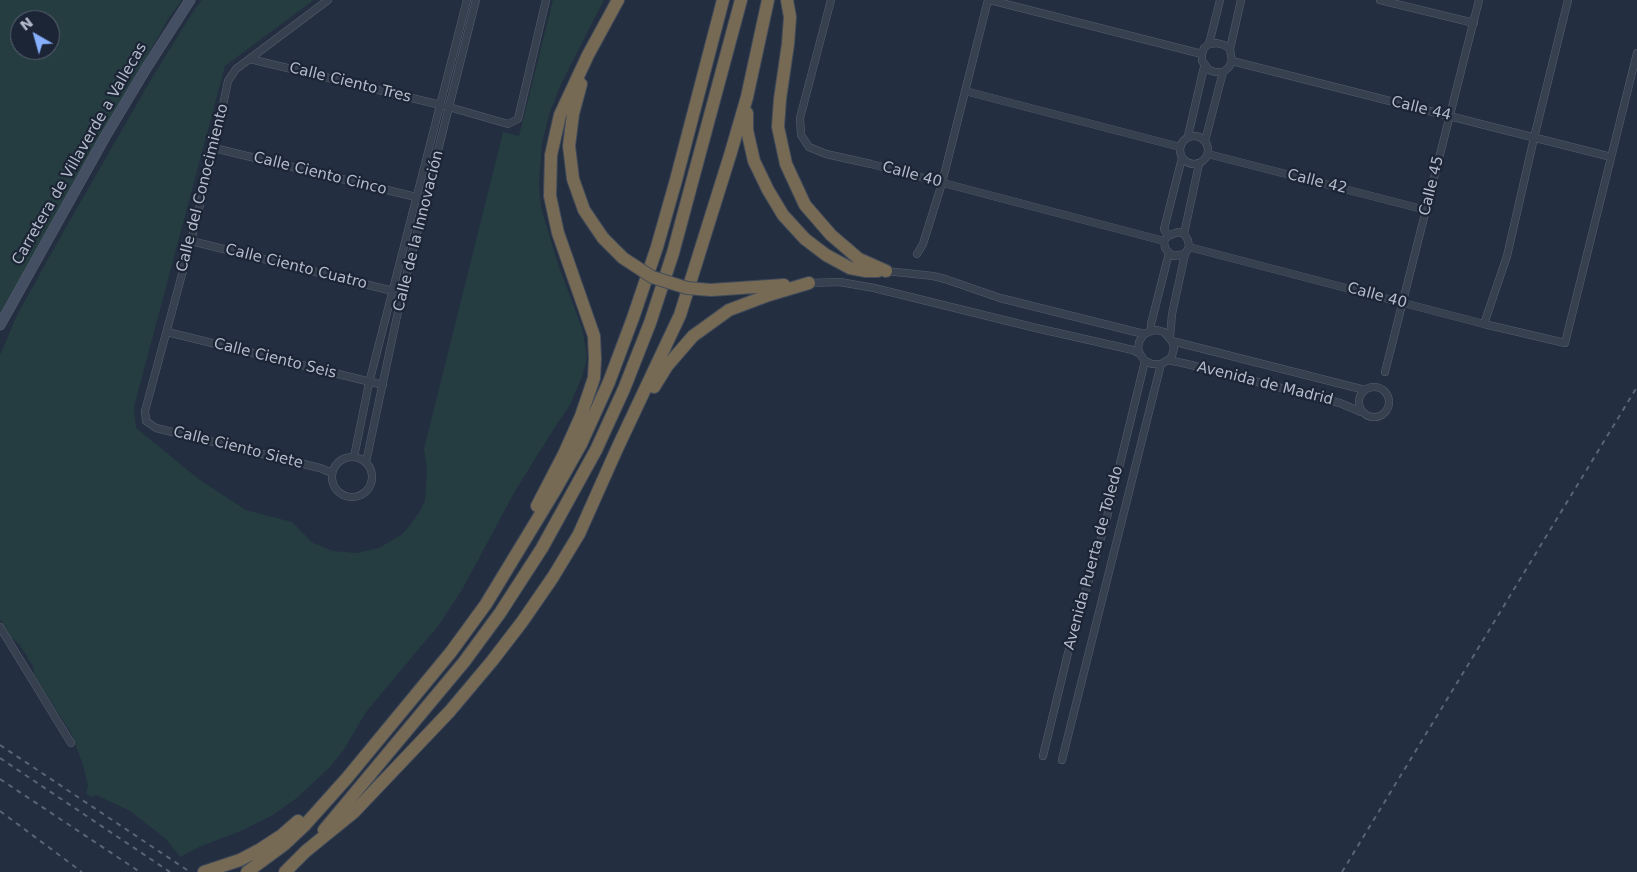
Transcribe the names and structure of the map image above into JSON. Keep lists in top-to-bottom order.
{
  "streets": {
    "main road": ["Carretera de Villaverde a Vallecas"],
    "street": [
      "Calle Ciento Tres",
      "Calle 44",
      "Calle Ciento Cinco",
      "Calle 40",
      "Calle 42",
      "Calle 45",
      "Calle del Conocimiento",
      "Calle de la Innovación",
      "Calle Ciento Cuatro",
      "Calle Ciento Seis",
      "Avenida de Madrid",
      "Calle Ciento Siete",
      "Avenida Puerta de Toledo"
    ]
  },
  "crossings": [
    ["Calle Ciento Tres", "Calle del Conocimiento"],
    ["Calle Ciento Tres", "Calle de la Innovación"],
    ["Calle 44", "Calle 40"],
    ["Calle 44", "Calle 45"],
    ["Calle Ciento Cinco", "Calle del Conocimiento"],
    ["Calle Ciento Cinco", "Calle de la Innovación"],
    ["Calle 40", "Calle 45"],
    ["Calle 42", "Calle 45"],
    ["Calle del Conocimiento", "Calle Ciento Cuatro"],
    ["Calle del Conocimiento", "Calle Ciento Seis"],
    ["Calle del Conocimiento", "Calle Ciento Siete"],
    ["Calle de la Innovación", "Calle Ciento Cuatro"],
    ["Calle de la Innovación", "Calle Ciento Seis"],
    ["Calle de la Innovación", "Calle Ciento Siete"],
    ["Avenida de Madrid", "Avenida Puerta de Toledo"]
  ],
  "north": "top left"
}
